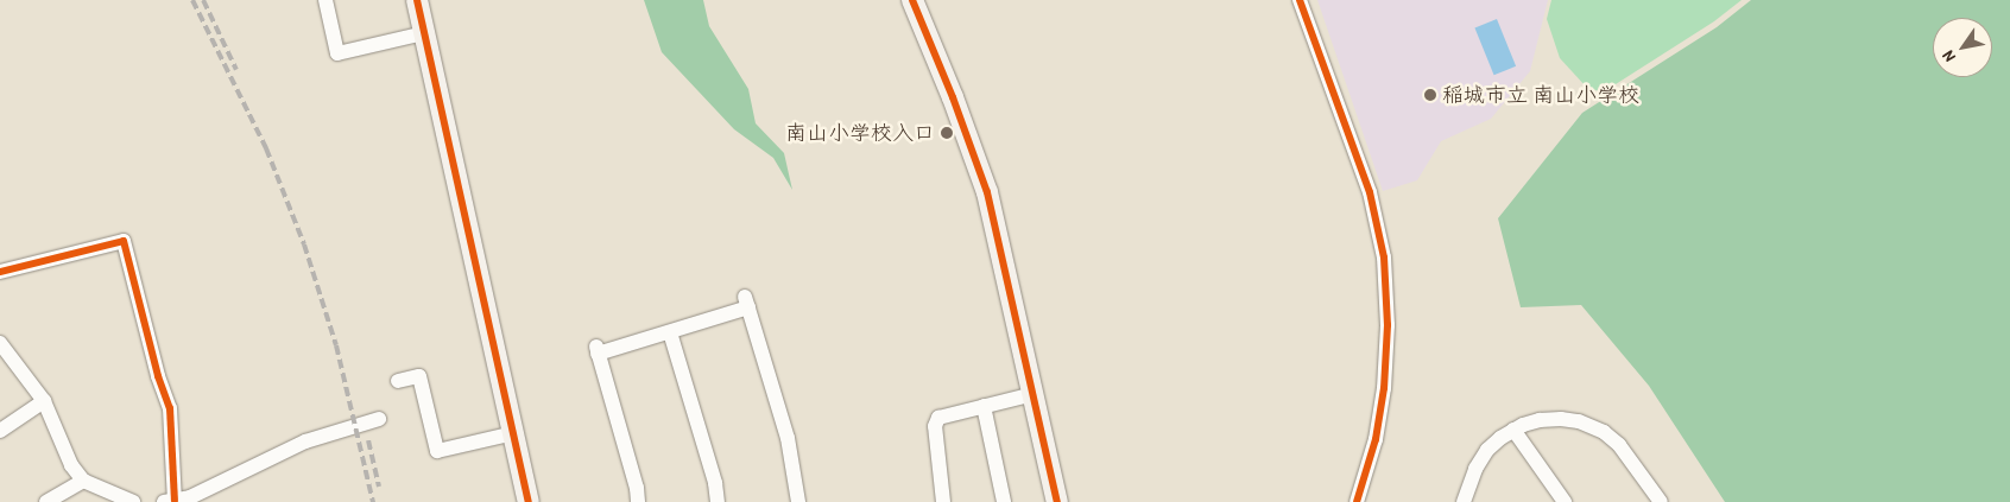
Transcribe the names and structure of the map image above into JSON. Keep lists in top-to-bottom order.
{
  "places": ["稲城市立 南山小学校", "南山小学校入口"],
  "north": "bottom left"
}
